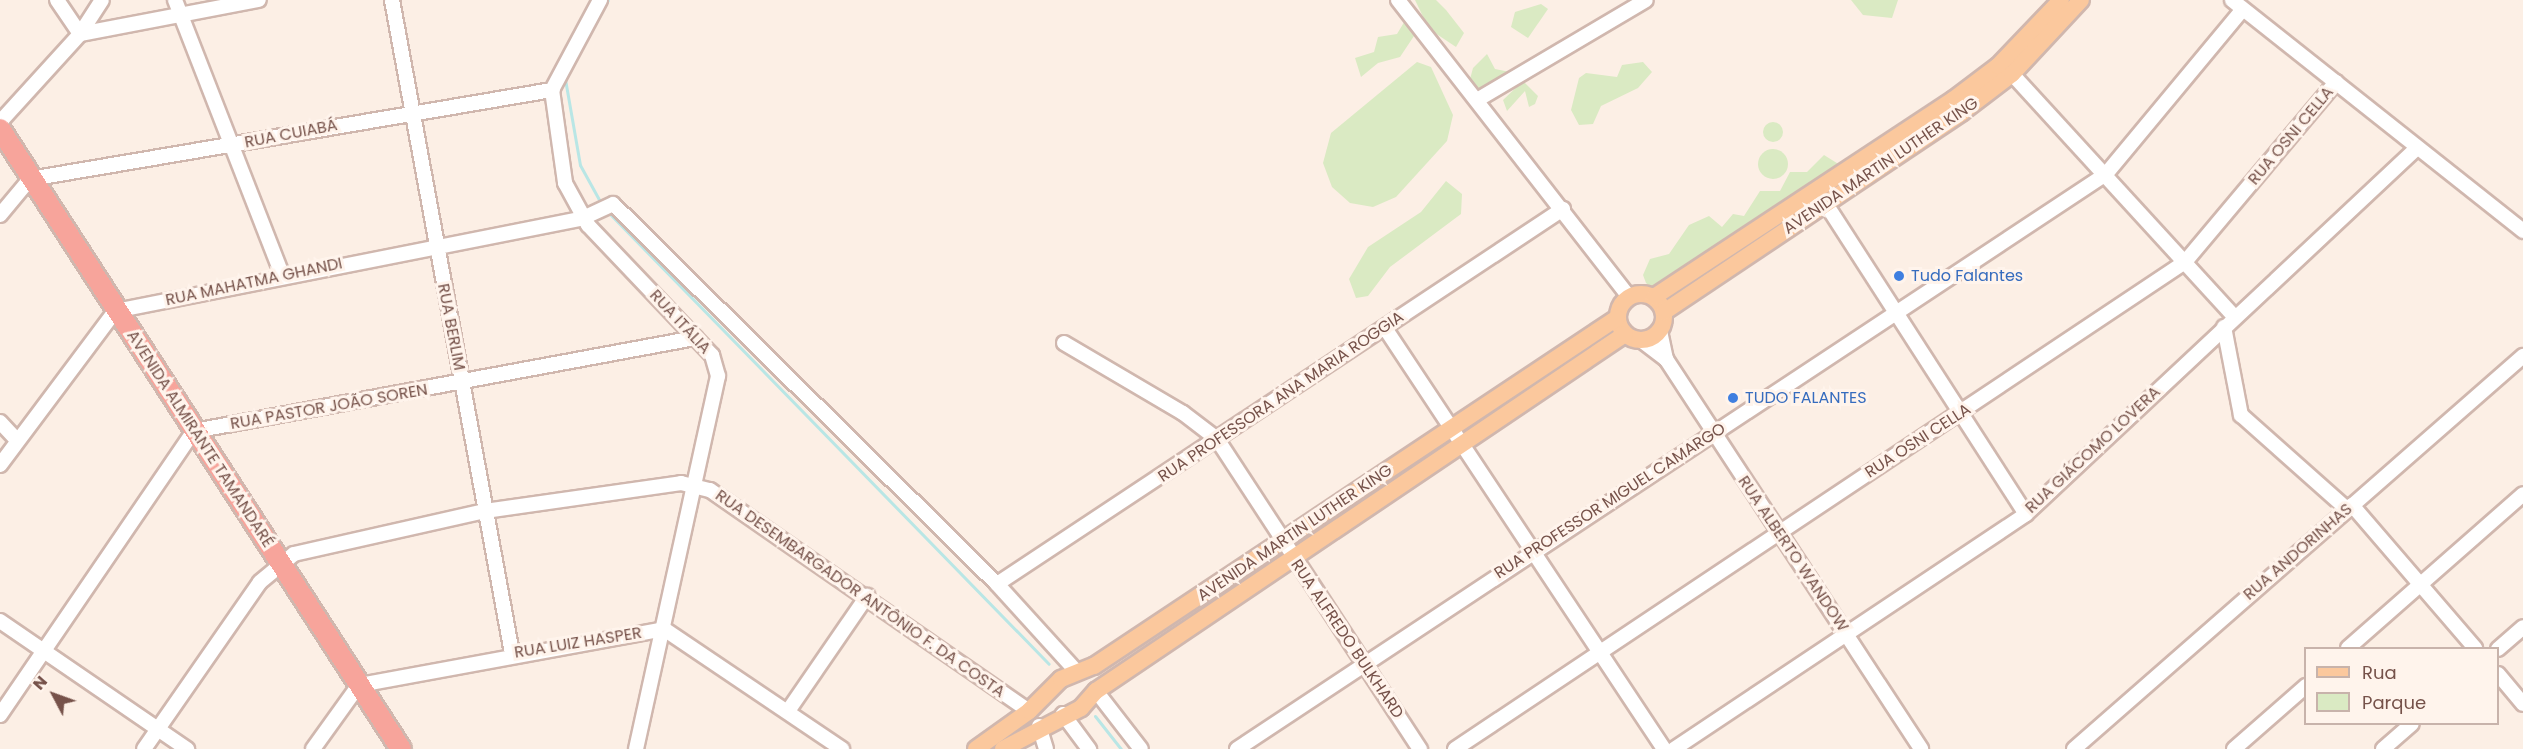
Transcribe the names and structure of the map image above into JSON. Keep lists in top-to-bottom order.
{
  "streets": {
    "highway": ["AVENIDA ALMIRANTE TAMANDARÉ"],
    "main road": ["AVENIDA MARTIN LUTHER KING"],
    "street": [
      "RUA CUIABÁ",
      "RUA OSNI CELLA",
      "RUA MAHATMA GHANDI",
      "RUA ITÁLIA",
      "RUA BERLIM",
      "RUA PROFESSORA ANA MARIA ROGGIA",
      "RUA PASTOR JOÃO SOREN",
      "RUA GIÁCOMO LOVERA",
      "RUA PROFESSOR MIGUEL CAMARGO",
      "RUA ANDORINHAS",
      "RUA ALBERTO WANDOW",
      "RUA DESEMBARGADOR ANTÔNIO F. DA COSTA",
      "RUA ALFREDO BULKHARD",
      "RUA LUIZ HASPER"
    ]
  },
  "crossings": [
    ["RUA CUIABÁ", "RUA ITÁLIA"],
    ["RUA CUIABÁ", "RUA BERLIM"],
    ["RUA CUIABÁ", "AVENIDA ALMIRANTE TAMANDARÉ"],
    ["RUA OSNI CELLA", "RUA ALBERTO WANDOW"],
    ["AVENIDA MARTIN LUTHER KING", "RUA ALBERTO WANDOW"],
    ["AVENIDA MARTIN LUTHER KING", "RUA DESEMBARGADOR ANTÔNIO F. DA COSTA"],
    ["AVENIDA MARTIN LUTHER KING", "RUA ALFREDO BULKHARD"],
    ["RUA MAHATMA GHANDI", "RUA ITÁLIA"],
    ["RUA MAHATMA GHANDI", "RUA BERLIM"],
    ["RUA MAHATMA GHANDI", "AVENIDA ALMIRANTE TAMANDARÉ"],
    ["RUA ITÁLIA", "RUA PASTOR JOÃO SOREN"],
    ["RUA ITÁLIA", "RUA DESEMBARGADOR ANTÔNIO F. DA COSTA"],
    ["RUA ITÁLIA", "RUA LUIZ HASPER"],
    ["RUA BERLIM", "RUA PASTOR JOÃO SOREN"],
    ["RUA BERLIM", "RUA DESEMBARGADOR ANTÔNIO F. DA COSTA"],
    ["RUA BERLIM", "RUA LUIZ HASPER"],
    ["RUA PROFESSORA ANA MARIA ROGGIA", "RUA ALFREDO BULKHARD"],
    ["RUA PASTOR JOÃO SOREN", "AVENIDA ALMIRANTE TAMANDARÉ"],
    ["AVENIDA ALMIRANTE TAMANDARÉ", "RUA DESEMBARGADOR ANTÔNIO F. DA COSTA"],
    ["AVENIDA ALMIRANTE TAMANDARÉ", "RUA LUIZ HASPER"],
    ["RUA GIÁCOMO LOVERA", "RUA ALBERTO WANDOW"],
    ["RUA PROFESSOR MIGUEL CAMARGO", "RUA ALBERTO WANDOW"],
    ["RUA PROFESSOR MIGUEL CAMARGO", "RUA ALFREDO BULKHARD"]
  ],
  "places": ["Tudo Falantes", "TUDO FALANTES"],
  "legend": ["Rua", "Parque"],
  "north": "top left"
}
